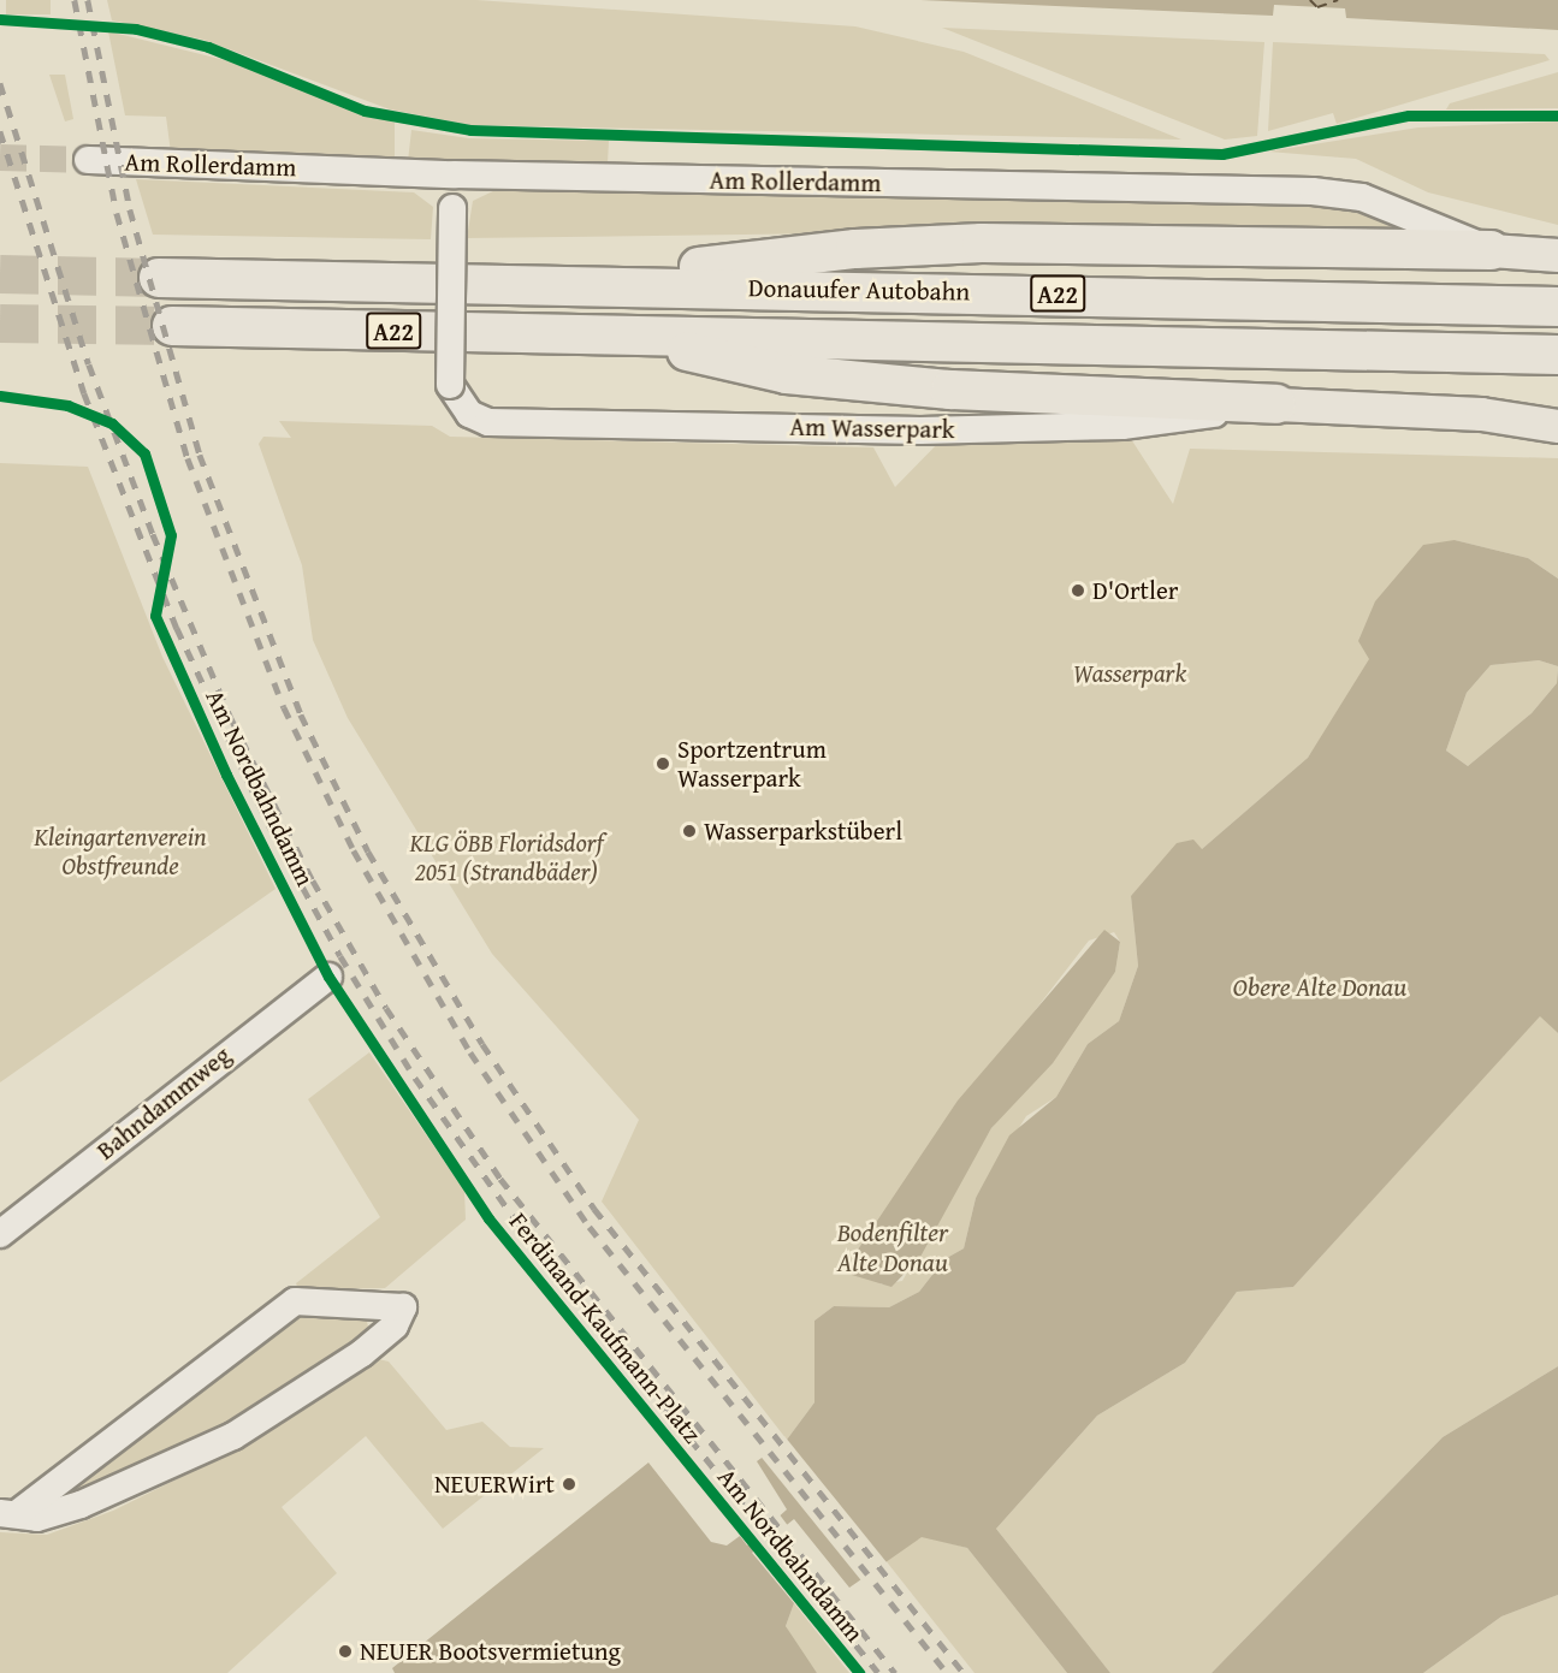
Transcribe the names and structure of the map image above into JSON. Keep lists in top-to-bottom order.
{
  "streets": {
    "highway": ["Donauufer Autobahn", "A22"],
    "street": ["Am Rollerdamm", "Am Wasserpark", "Bahndammweg"],
    "cycle path": ["Am Nordbahndamm"]
  },
  "crossings": [
    ["Am Rollerdamm", "Am Wasserpark"]
  ],
  "water": ["Obere Alte Donau", "Bodenfilter Alte Donau"],
  "parks": ["Wasserpark", "Kleingartenverein Obstfreunde", "KLG ÖBB Floridsdorf 2051 (Strandbäder)"],
  "places": [
    "D'Ortler",
    "Sportzentrum Wasserpark",
    "Wasserparkstüberl",
    "NEUERWirt",
    "NEUER Bootsvermietung"
  ]
}
